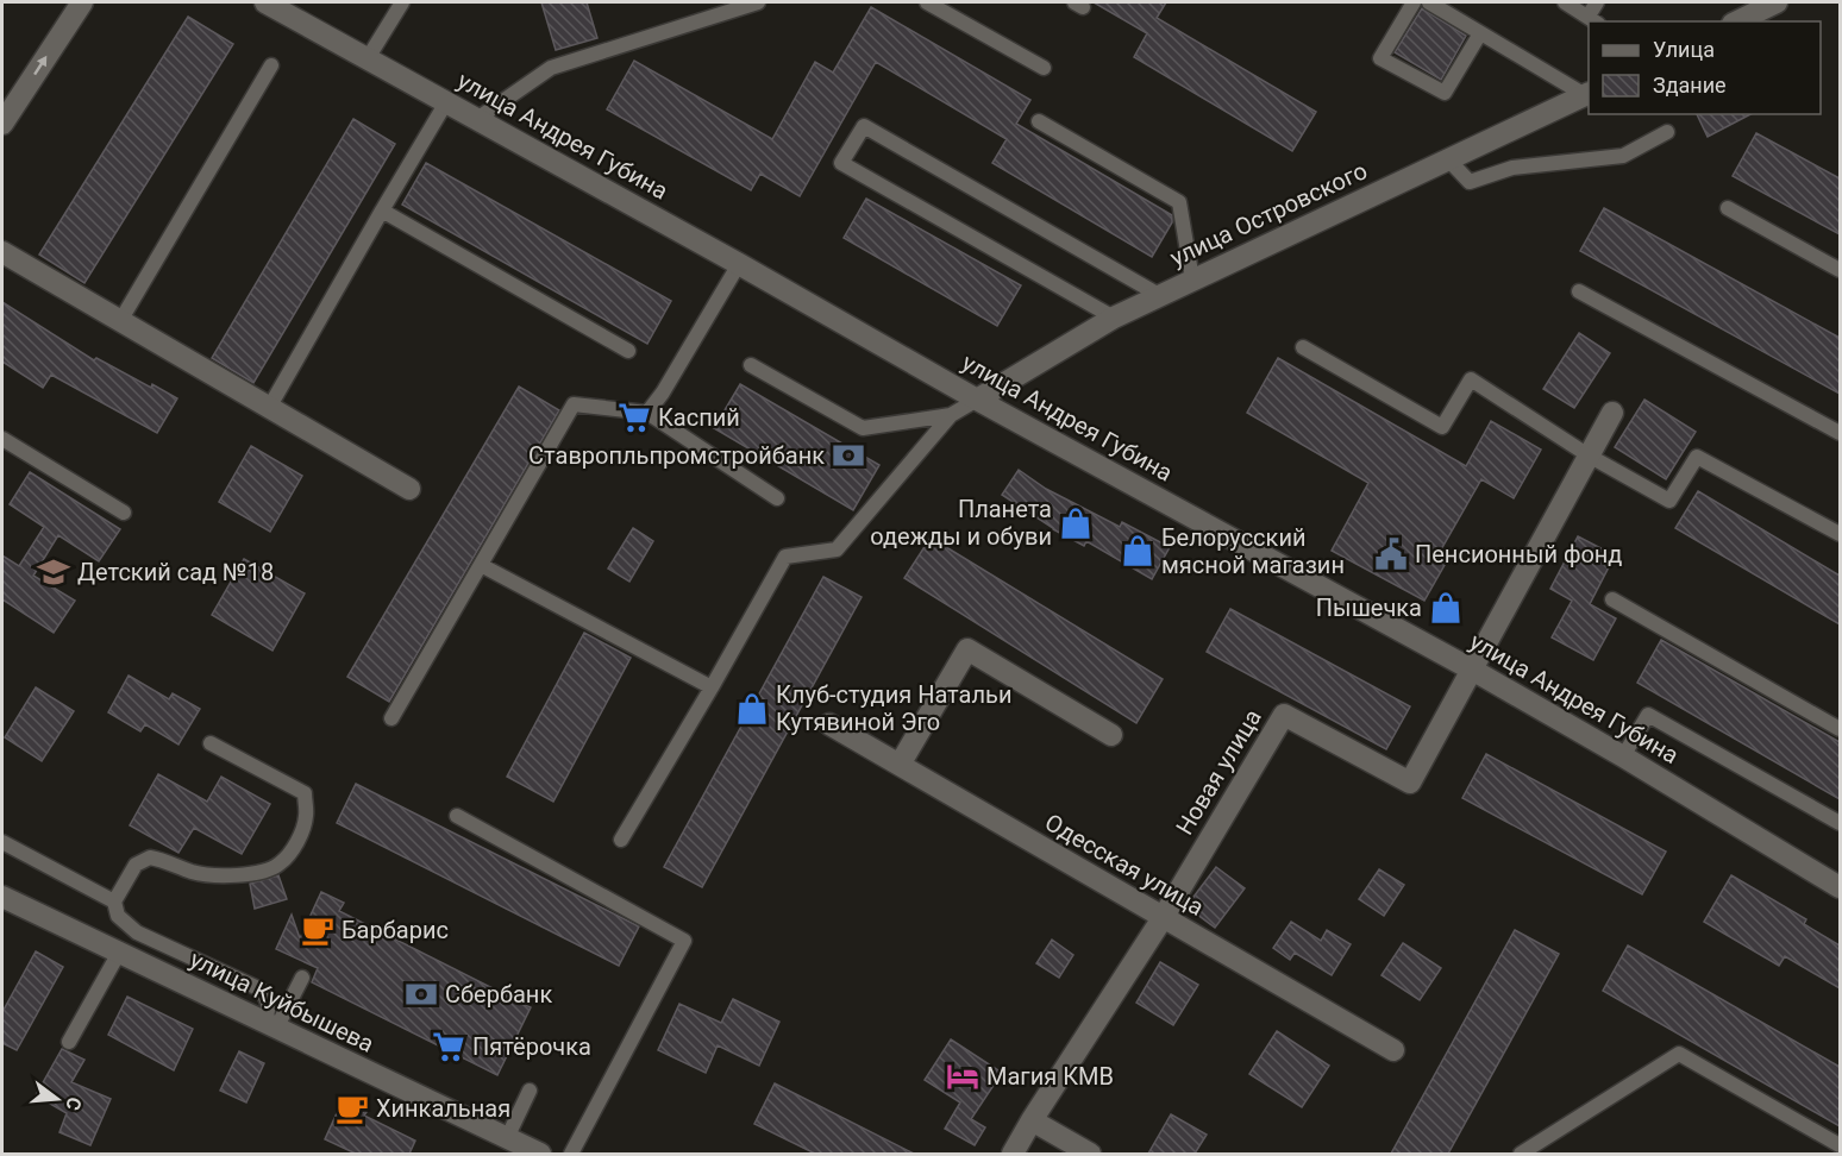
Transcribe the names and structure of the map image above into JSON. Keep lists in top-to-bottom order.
{
  "streets": {
    "street": [
      "улица Андрея Губина",
      "улица Островского",
      "Новая улица",
      "Одесская улица",
      "улица Куйбышева"
    ]
  },
  "crossings": [
    ["улица Андрея Губина", "улица Островского"],
    ["улица Андрея Губина", "Новая улица"],
    ["Новая улица", "Одесская улица"]
  ],
  "places": {
    "supermarket": ["Каспий", "Пятёрочка"],
    "bank": ["Ставропльпромстройбанк", "Сбербанк"],
    "shop": [
      "Планета одежды и обуви",
      "Белорусский мясной магазин",
      "Пышечка",
      "Клуб-студия Натальи Кутявиной Эго"
    ],
    "public building": ["Пенсионный фонд"],
    "school or university": ["Детский сад №18"],
    "cafe": ["Барбарис", "Хинкальная"],
    "hotel": ["Магия КМВ"]
  },
  "legend": ["Улица", "Здание"],
  "north": "right"
}
